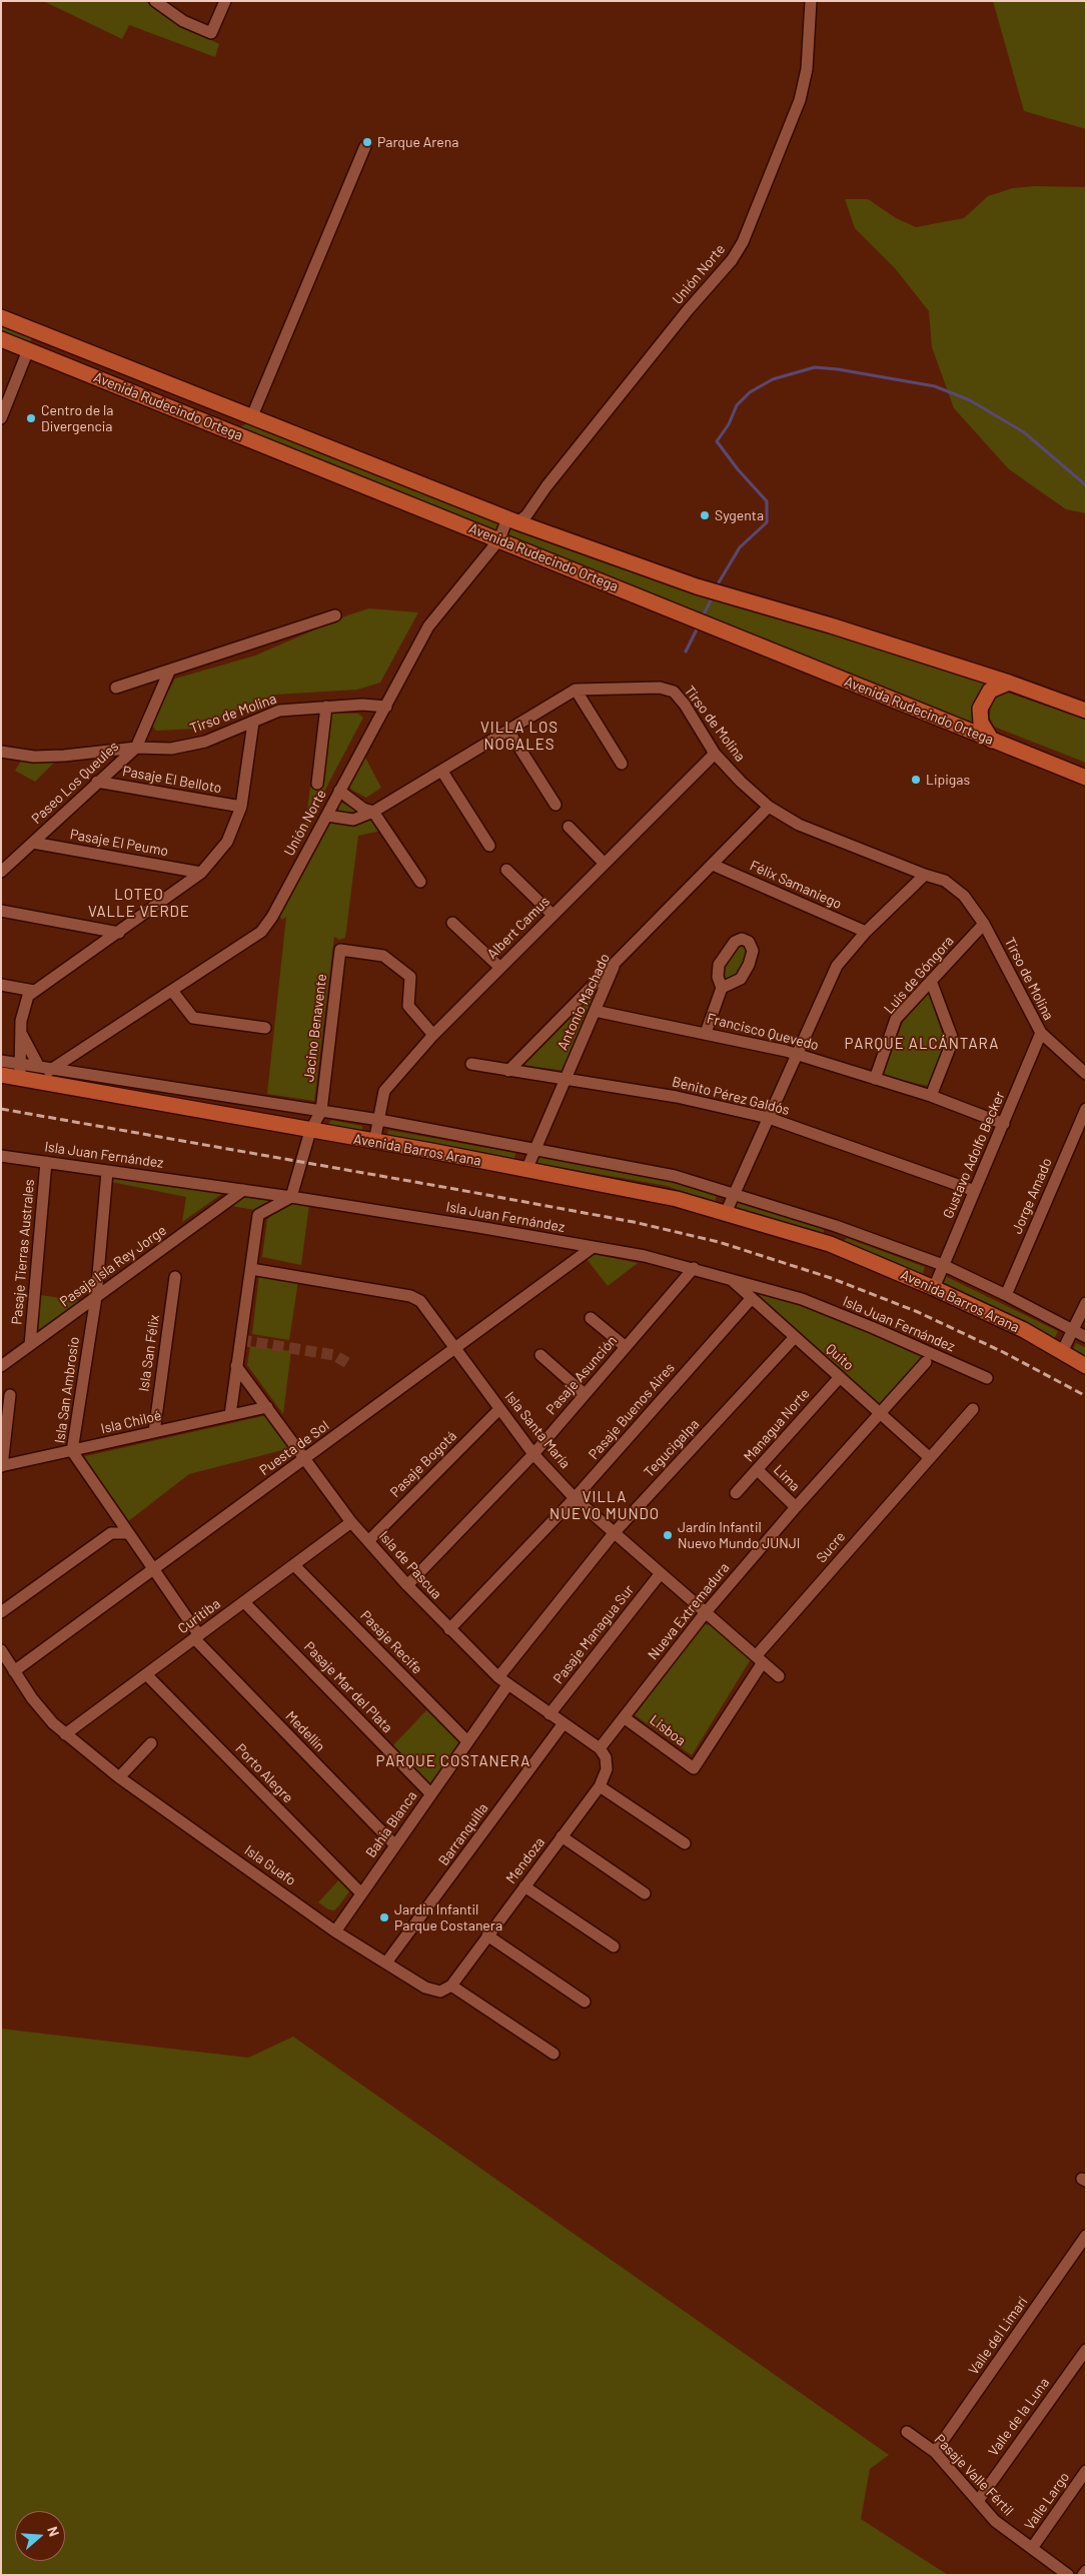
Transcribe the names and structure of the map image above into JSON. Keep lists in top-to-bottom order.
{
  "streets": {
    "main road": ["Avenida Rudecindo Ortega", "Avenida Barros Arana"],
    "street": [
      "Unión Norte",
      "Tirso de Molina",
      "Pasaje El Belloto",
      "Paseo Los Queules",
      "Pasaje El Peumo",
      "Félix Samaniego",
      "Albert Camus",
      "Luis de Góngora",
      "Antonio Machado",
      "Jacino Benavente",
      "Francisco Quevedo",
      "Benito Pérez Galdós",
      "Isla Juan Fernández",
      "Gustavo Adolfo Becker",
      "Jorge Amado",
      "Pasaje Tierras Australes",
      "Pasaje Isla Rey Jorge",
      "Isla San Félix",
      "Quito",
      "Pasaje Asunción",
      "Isla San Ambrosio",
      "Pasaje Buenos Aires",
      "Isla Chiloé",
      "Managua Norte",
      "Isla Santa María",
      "Puesta de Sol",
      "Tegucigalpa",
      "Pasaje Bogotá",
      "Lima",
      "Sucre",
      "Isla de Pascua",
      "Nueva Extremadura",
      "Curitiba",
      "Pasaje Managua Sur",
      "Pasaje Recife",
      "Pasaje Mar del Plata",
      "Lisboa",
      "Medellín",
      "Porto Alegre",
      "Bahía Blanca",
      "Barranquilla",
      "Mendoza",
      "Isla Guafo",
      "Valle del Limarí",
      "Valle de la Luna",
      "Pasaje Valle Fértil",
      "Valle Largo"
    ]
  },
  "crossings": [
    ["Unión Norte", "Avenida Rudecindo Ortega"],
    ["Unión Norte", "Tirso de Molina"],
    ["Unión Norte", "Avenida Barros Arana"],
    ["Tirso de Molina", "Paseo Los Queules"],
    ["Tirso de Molina", "Albert Camus"],
    ["Tirso de Molina", "Luis de Góngora"],
    ["Tirso de Molina", "Antonio Machado"],
    ["Tirso de Molina", "Gustavo Adolfo Becker"],
    ["Pasaje El Belloto", "Paseo Los Queules"],
    ["Paseo Los Queules", "Pasaje El Peumo"],
    ["Félix Samaniego", "Antonio Machado"],
    ["Albert Camus", "Jacino Benavente"],
    ["Albert Camus", "Avenida Barros Arana"],
    ["Luis de Góngora", "Francisco Quevedo"],
    ["Antonio Machado", "Francisco Quevedo"],
    ["Antonio Machado", "Benito Pérez Galdós"],
    ["Antonio Machado", "Avenida Barros Arana"],
    ["Jacino Benavente", "Avenida Barros Arana"],
    ["Francisco Quevedo", "Gustavo Adolfo Becker"],
    ["Benito Pérez Galdós", "Gustavo Adolfo Becker"],
    ["Avenida Barros Arana", "Gustavo Adolfo Becker"],
    ["Avenida Barros Arana", "Jorge Amado"],
    ["Isla Juan Fernández", "Pasaje Tierras Australes"],
    ["Isla Juan Fernández", "Pasaje Isla Rey Jorge"],
    ["Isla Juan Fernández", "Quito"],
    ["Isla Juan Fernández", "Pasaje Asunción"],
    ["Isla Juan Fernández", "Isla San Ambrosio"],
    ["Isla Juan Fernández", "Puesta de Sol"],
    ["Pasaje Tierras Australes", "Pasaje Isla Rey Jorge"],
    ["Pasaje Isla Rey Jorge", "Isla San Ambrosio"],
    ["Isla San Félix", "Isla Chiloé"],
    ["Quito", "Pasaje Buenos Aires"],
    ["Quito", "Managua Norte"],
    ["Quito", "Tegucigalpa"],
    ["Quito", "Sucre"],
    ["Quito", "Nueva Extremadura"],
    ["Pasaje Asunción", "Isla Santa María"],
    ["Pasaje Asunción", "Isla de Pascua"],
    ["Isla San Ambrosio", "Isla Chiloé"],
    ["Isla San Ambrosio", "Puesta de Sol"],
    ["Isla San Ambrosio", "Curitiba"],
    ["Isla San Ambrosio", "Medellín"],
    ["Pasaje Buenos Aires", "Isla Santa María"],
    ["Pasaje Buenos Aires", "Isla de Pascua"],
    ["Isla Chiloé", "Isla de Pascua"],
    ["Managua Norte", "Lima"],
    ["Isla Santa María", "Puesta de Sol"],
    ["Isla Santa María", "Tegucigalpa"],
    ["Isla Santa María", "Pasaje Bogotá"],
    ["Isla Santa María", "Sucre"],
    ["Isla Santa María", "Nueva Extremadura"],
    ["Isla Santa María", "Pasaje Managua Sur"],
    ["Puesta de Sol", "Isla de Pascua"],
    ["Puesta de Sol", "Isla Guafo"],
    ["Tegucigalpa", "Isla de Pascua"],
    ["Pasaje Bogotá", "Isla de Pascua"],
    ["Lima", "Nueva Extremadura"],
    ["Sucre", "Lisboa"],
    ["Isla de Pascua", "Nueva Extremadura"],
    ["Isla de Pascua", "Curitiba"],
    ["Isla de Pascua", "Pasaje Managua Sur"],
    ["Isla de Pascua", "Bahía Blanca"],
    ["Isla de Pascua", "Barranquilla"],
    ["Isla de Pascua", "Mendoza"],
    ["Nueva Extremadura", "Lisboa"],
    ["Nueva Extremadura", "Mendoza"],
    ["Curitiba", "Pasaje Recife"],
    ["Curitiba", "Pasaje Mar del Plata"],
    ["Curitiba", "Medellín"],
    ["Curitiba", "Porto Alegre"],
    ["Curitiba", "Isla Guafo"],
    ["Pasaje Recife", "Bahía Blanca"],
    ["Pasaje Mar del Plata", "Bahía Blanca"],
    ["Medellín", "Bahía Blanca"],
    ["Porto Alegre", "Bahía Blanca"],
    ["Bahía Blanca", "Isla Guafo"],
    ["Barranquilla", "Isla Guafo"],
    ["Mendoza", "Isla Guafo"],
    ["Valle del Limarí", "Pasaje Valle Fértil"],
    ["Valle de la Luna", "Pasaje Valle Fértil"],
    ["Pasaje Valle Fértil", "Valle Largo"]
  ],
  "districts": [
    "VILLA LOS NOGALES",
    "LOTEO VALLE VERDE",
    "PARQUE ALCÁNTARA",
    "VILLA NUEVO MUNDO",
    "PARQUE COSTANERA"
  ],
  "places": [
    "Parque Arena",
    "Centro de la Divergencia",
    "Sygenta",
    "Lipigas",
    "Jardín Infantil Nuevo Mundo JUNJI",
    "Jardin Infantil Parque Costanera"
  ],
  "north": "right"
}
